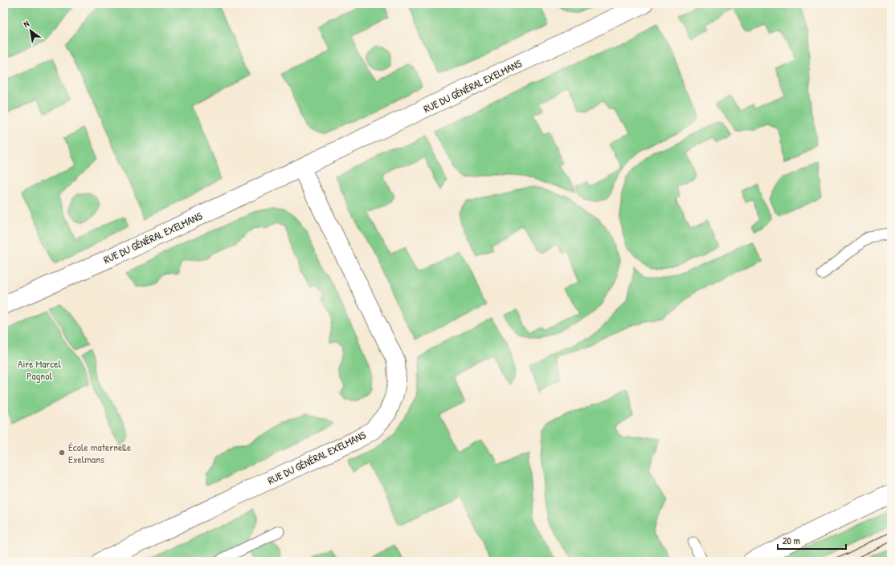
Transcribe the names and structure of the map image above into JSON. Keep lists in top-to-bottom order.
{
  "streets": {
    "street": ["RUE DU GÉNÉRAL EXELMANS"]
  },
  "parks": ["Aire Marcel Pagnol"],
  "places": ["École maternelle Exelmans"],
  "scale_bar": "20 m",
  "north": "top left"
}
